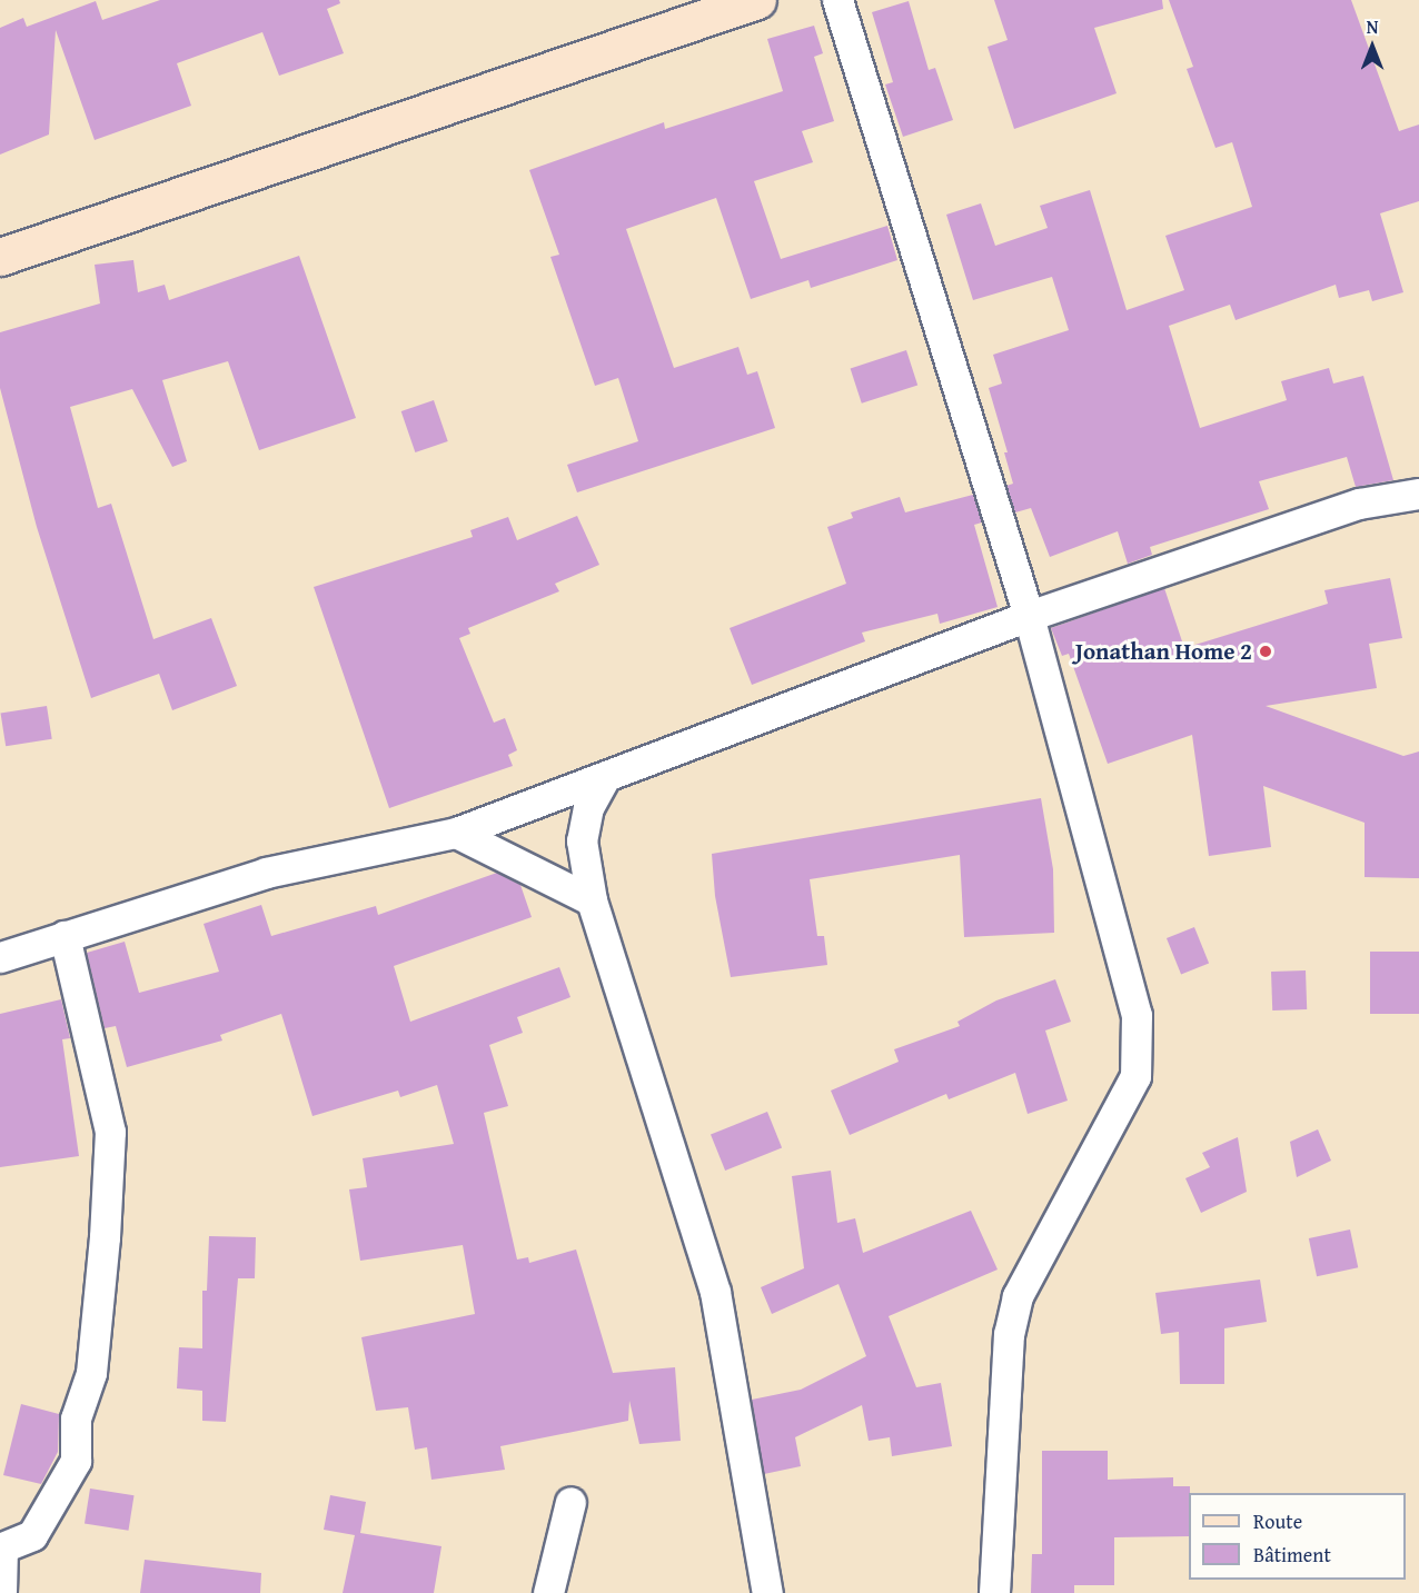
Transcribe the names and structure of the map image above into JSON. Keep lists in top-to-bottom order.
{
  "places": ["Jonathan Home 2"],
  "legend": ["Route", "Bâtiment"],
  "north": "top"
}
